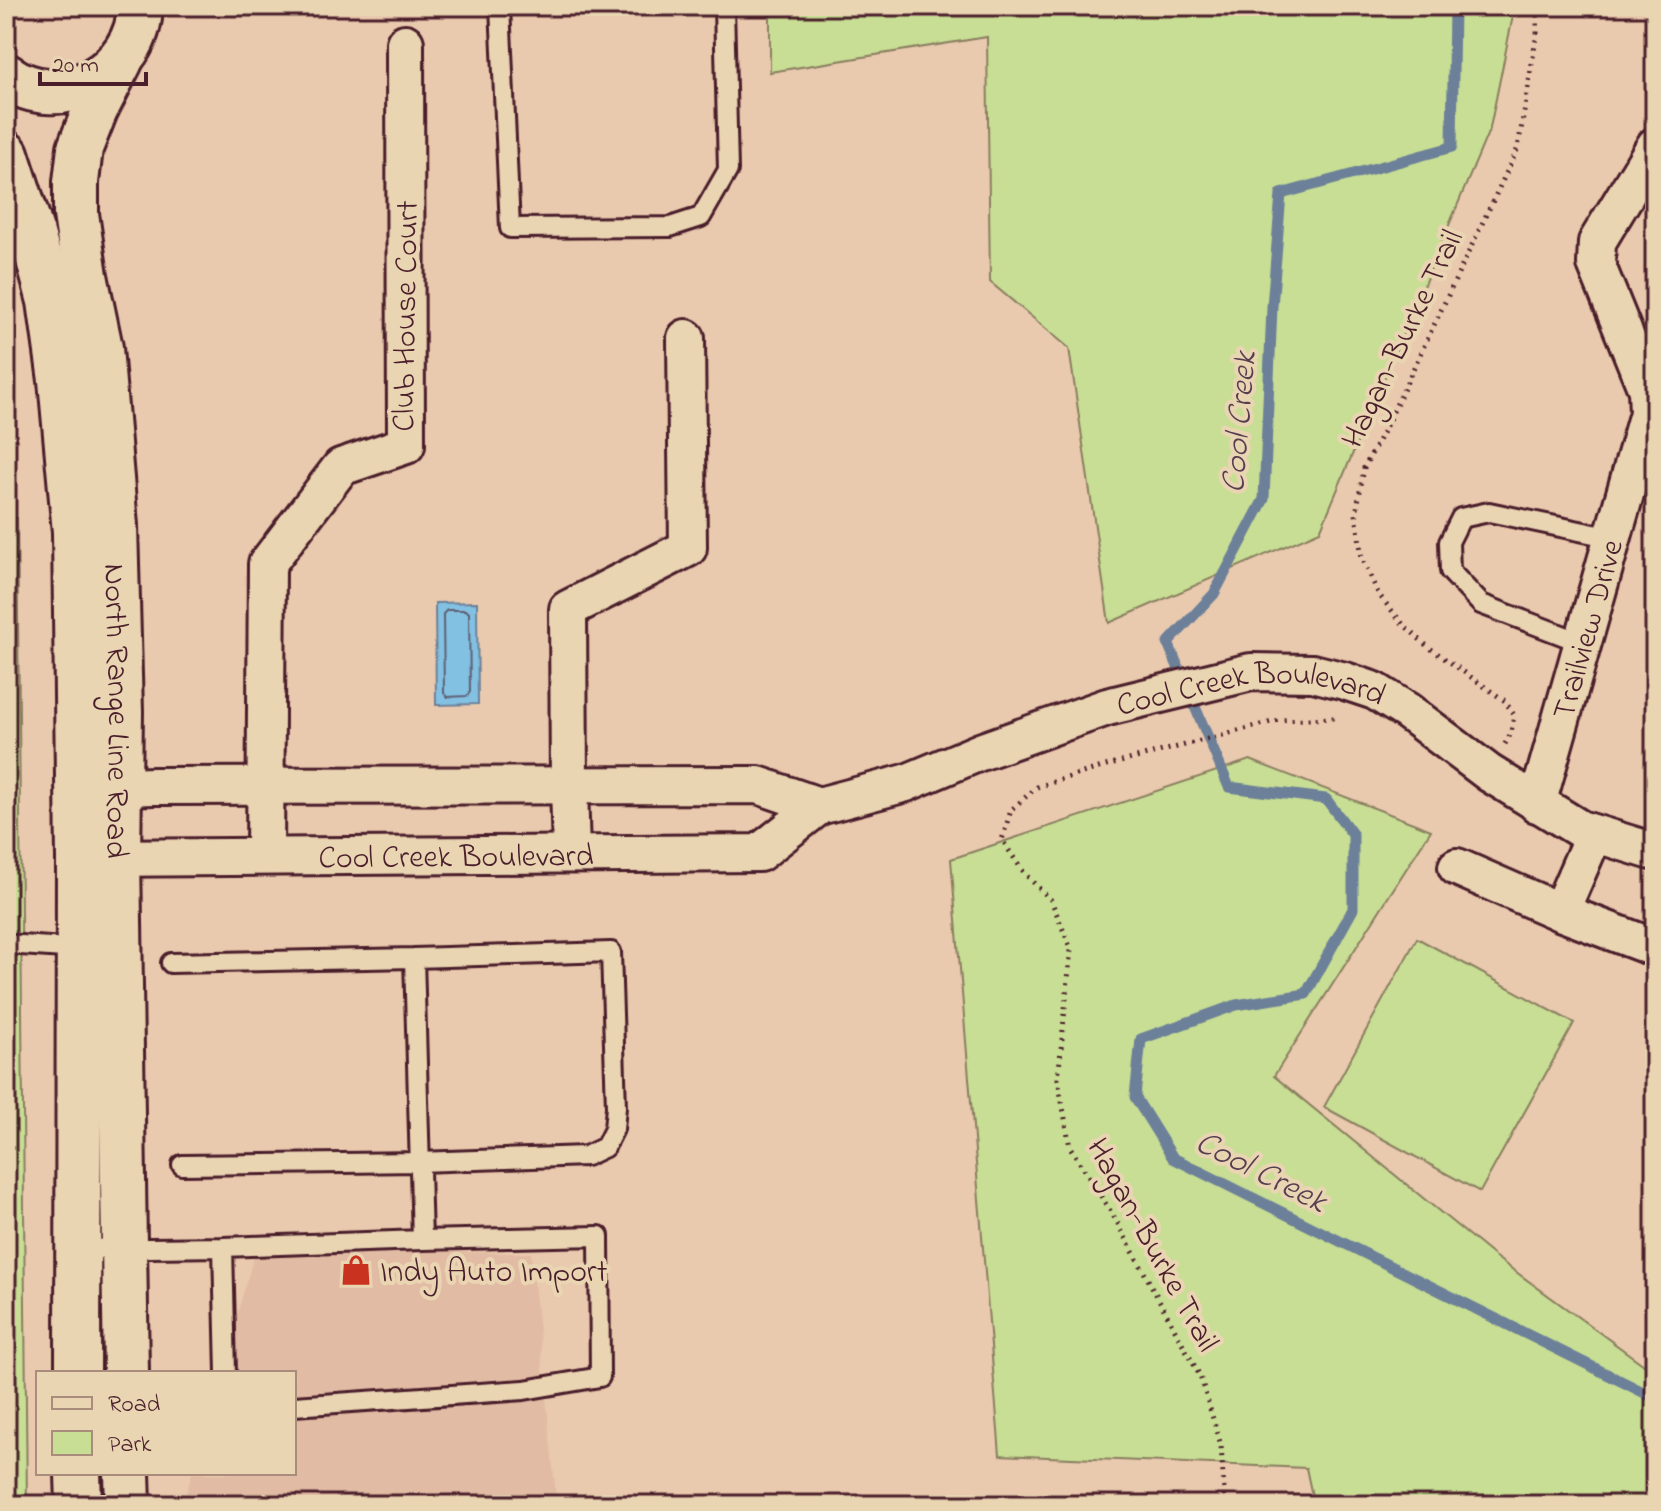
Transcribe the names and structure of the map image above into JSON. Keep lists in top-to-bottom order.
{
  "streets": {
    "main road": ["North Range Line Road"],
    "street": ["Club House Court", "Trailview Drive", "Cool Creek Boulevard"],
    "path": ["Hagan-Burke Trail"]
  },
  "crossings": [
    ["Club House Court", "Cool Creek Boulevard"],
    ["Hagan-Burke Trail", "Cool Creek Boulevard"],
    ["Trailview Drive", "Cool Creek Boulevard"],
    ["Cool Creek Boulevard", "North Range Line Road"]
  ],
  "water": ["Cool Creek"],
  "places": {
    "shop": ["Indy Auto Import"]
  },
  "legend": ["Road", "Park"],
  "scale_bar": "20 m"
}
